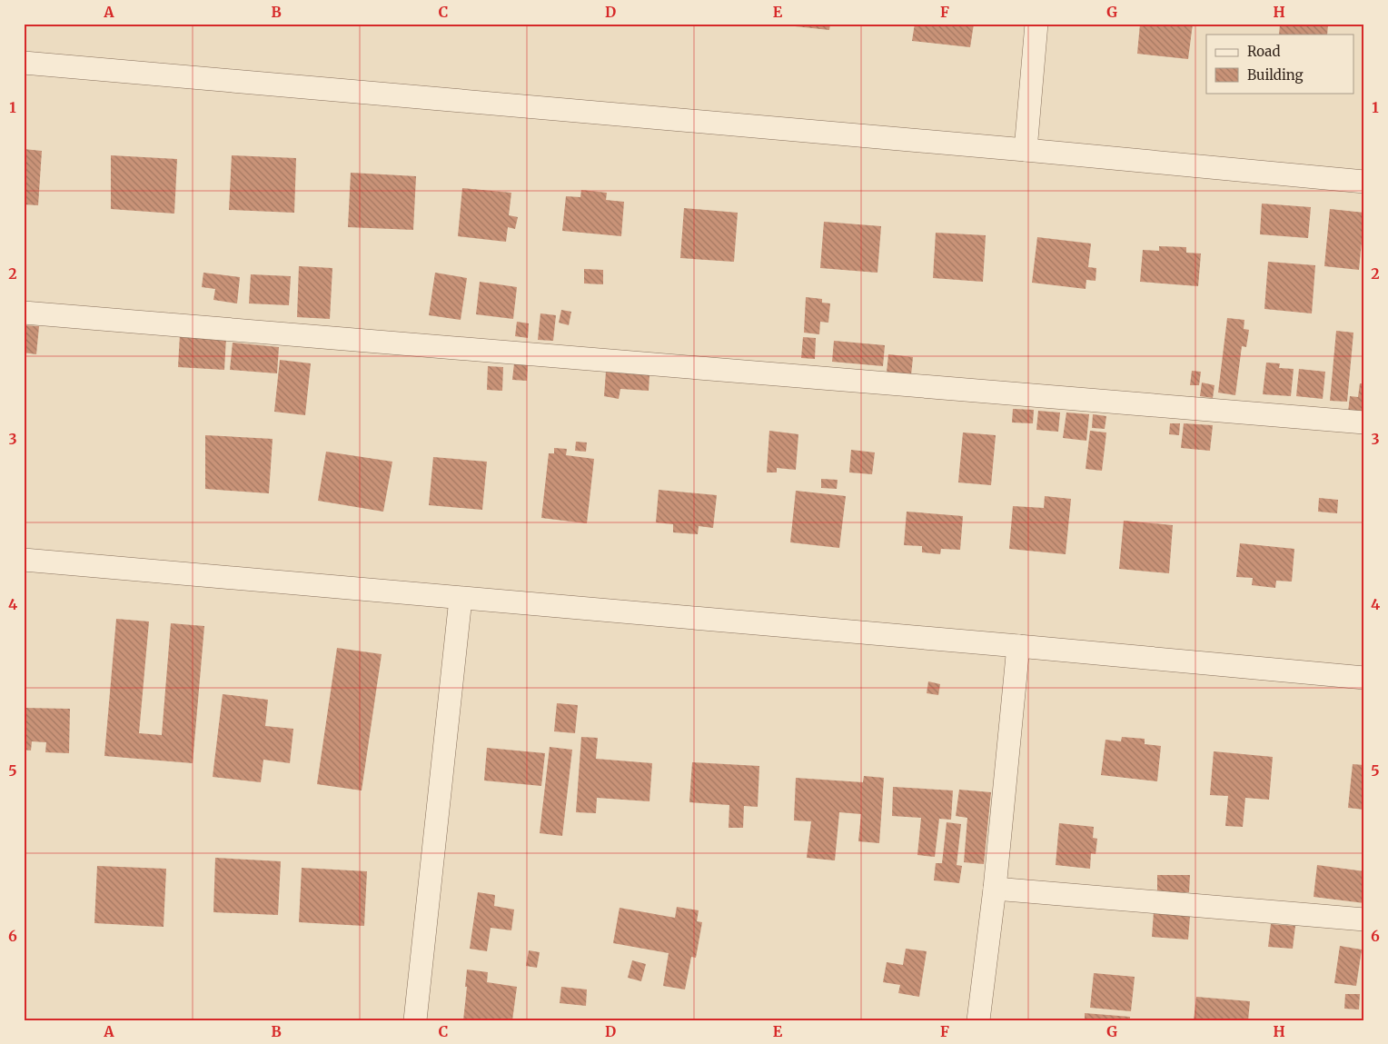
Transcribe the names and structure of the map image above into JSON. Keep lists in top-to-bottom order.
{
  "legend": ["Road", "Building"],
  "grid": {
    "columns": [
      "A",
      "B",
      "C",
      "D",
      "E",
      "F",
      "G",
      "H"
    ],
    "rows": [
      "1",
      "2",
      "3",
      "4",
      "5",
      "6"
    ]
  }
}
